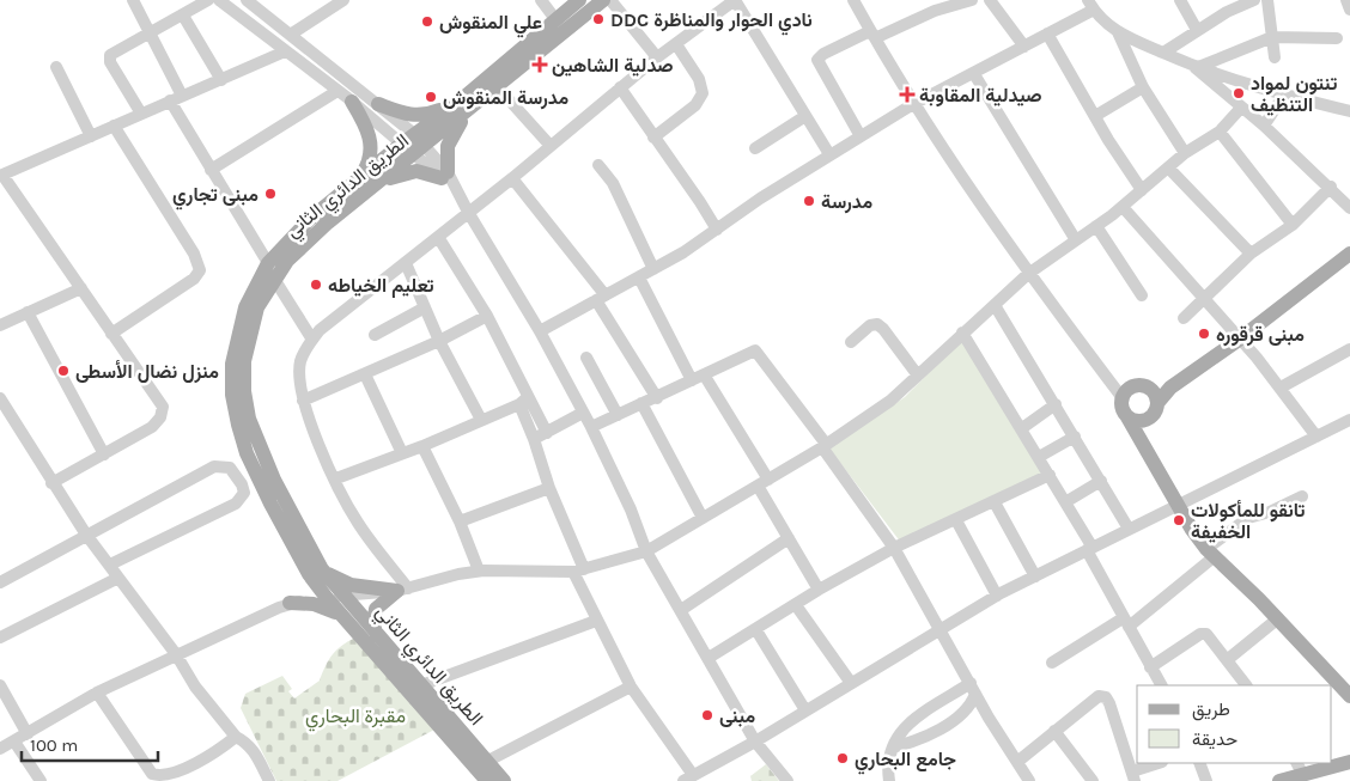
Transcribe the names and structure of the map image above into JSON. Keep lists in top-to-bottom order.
{
  "streets": {
    "main road": ["الطريق الدائري الثاني"]
  },
  "parks": ["مقبرة البحاري"],
  "places": {
    "other": [
      "DDC نادي الحوار والمناظرة",
      "علي المنقوش",
      "تنتون لمواد التنظيف",
      "مدرسة المنقوش",
      "مبنى تجاري",
      "مدرسة",
      "تعليم الخياطه",
      "مبنى قرقوره",
      "منزل نضال الأسطى",
      "تانقو للمأكولات الخفيفة",
      "مبنى",
      "جامع البحاري"
    ],
    "health": ["صدلية الشاهين", "صيدلية المقاوبة"]
  },
  "legend": ["طريق", "حديقة"],
  "scale_bar": "100 m"
}
